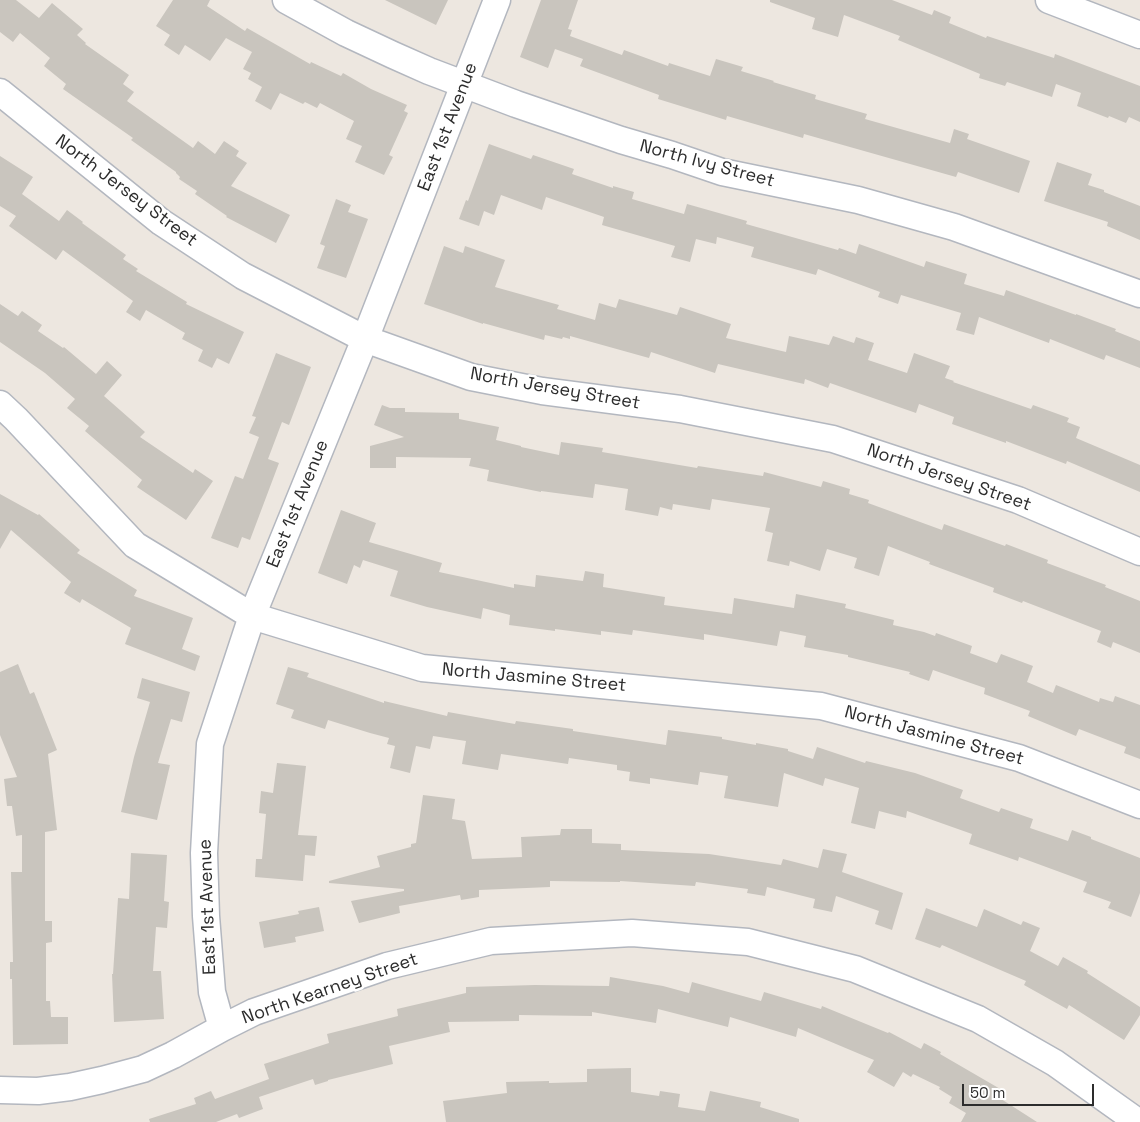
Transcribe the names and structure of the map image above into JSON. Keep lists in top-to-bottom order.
{
  "streets": {
    "street": [
      "East 1st Avenue",
      "North Ivy Street",
      "North Jersey Street",
      "North Jasmine Street",
      "North Kearney Street"
    ]
  },
  "crossings": [
    ["East 1st Avenue", "North Ivy Street"],
    ["East 1st Avenue", "North Jersey Street"],
    ["East 1st Avenue", "North Jasmine Street"],
    ["East 1st Avenue", "North Kearney Street"]
  ],
  "scale_bar": "50 m"
}
